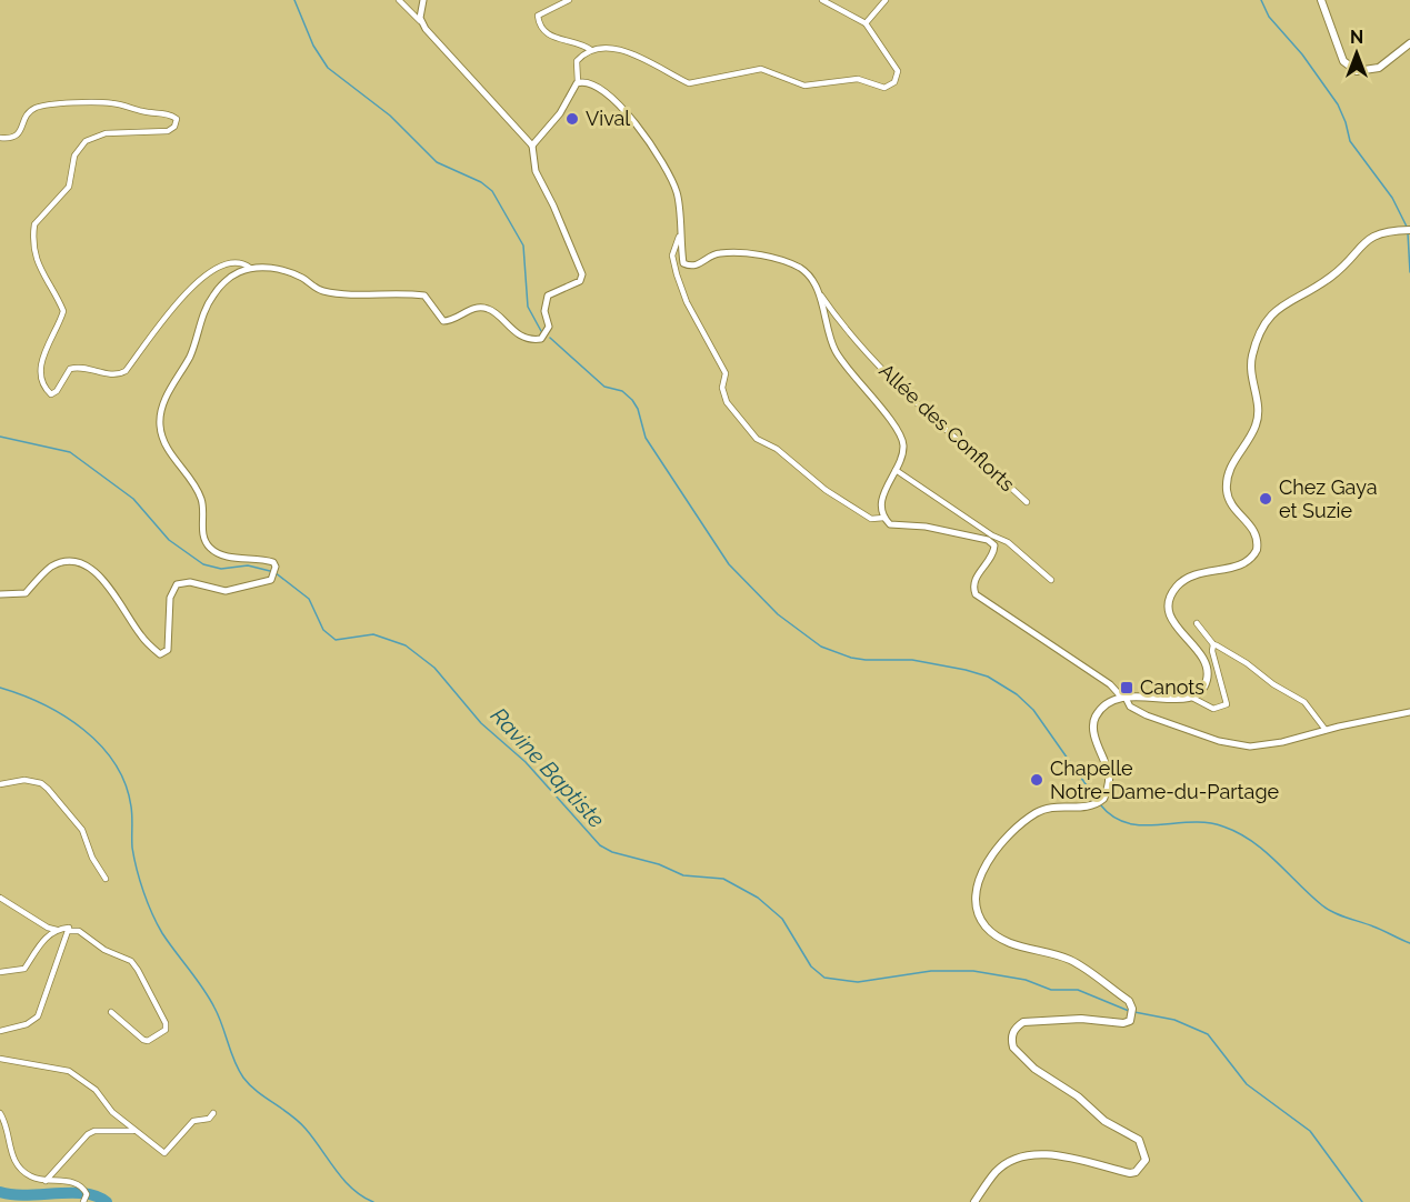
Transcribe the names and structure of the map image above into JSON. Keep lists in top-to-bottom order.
{
  "streets": {
    "street": ["Allée des Conflorts"]
  },
  "water": ["Ravine Baptiste"],
  "places": {
    "other": ["Vival", "Chez Gaya et Suzie", "Chapelle Notre-Dame-du-Partage"],
    "transit": ["Canots"]
  },
  "north": "top"
}
